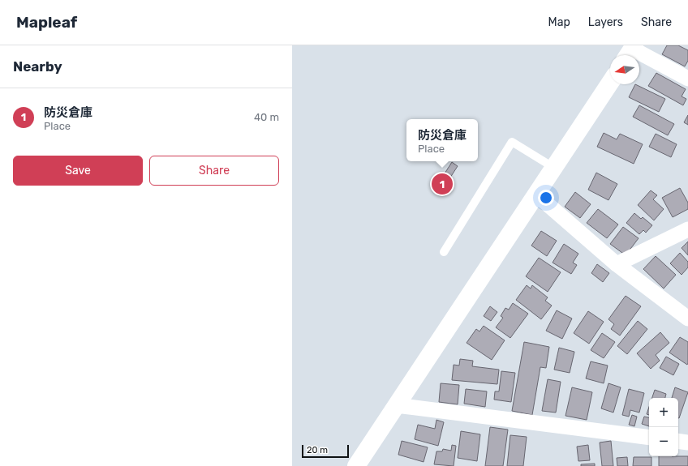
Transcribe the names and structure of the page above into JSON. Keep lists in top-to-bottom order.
{
  "scale_bar": "20 m",
  "north": "left",
  "page": {
    "header": "Mapleaf",
    "nav": ["Map", "Layers", "Share"],
    "heading": "Nearby",
    "list": [
      {
        "mark": "1",
        "name": "防災倉庫",
        "note": "Place",
        "value": "40 m"
      }
    ],
    "popup": ["防災倉庫", "Place"],
    "buttons": ["Save", "Share"],
    "pins": "1",
    "map_buttons": ["+", "−"],
    "scale": "20 m"
  }
}
